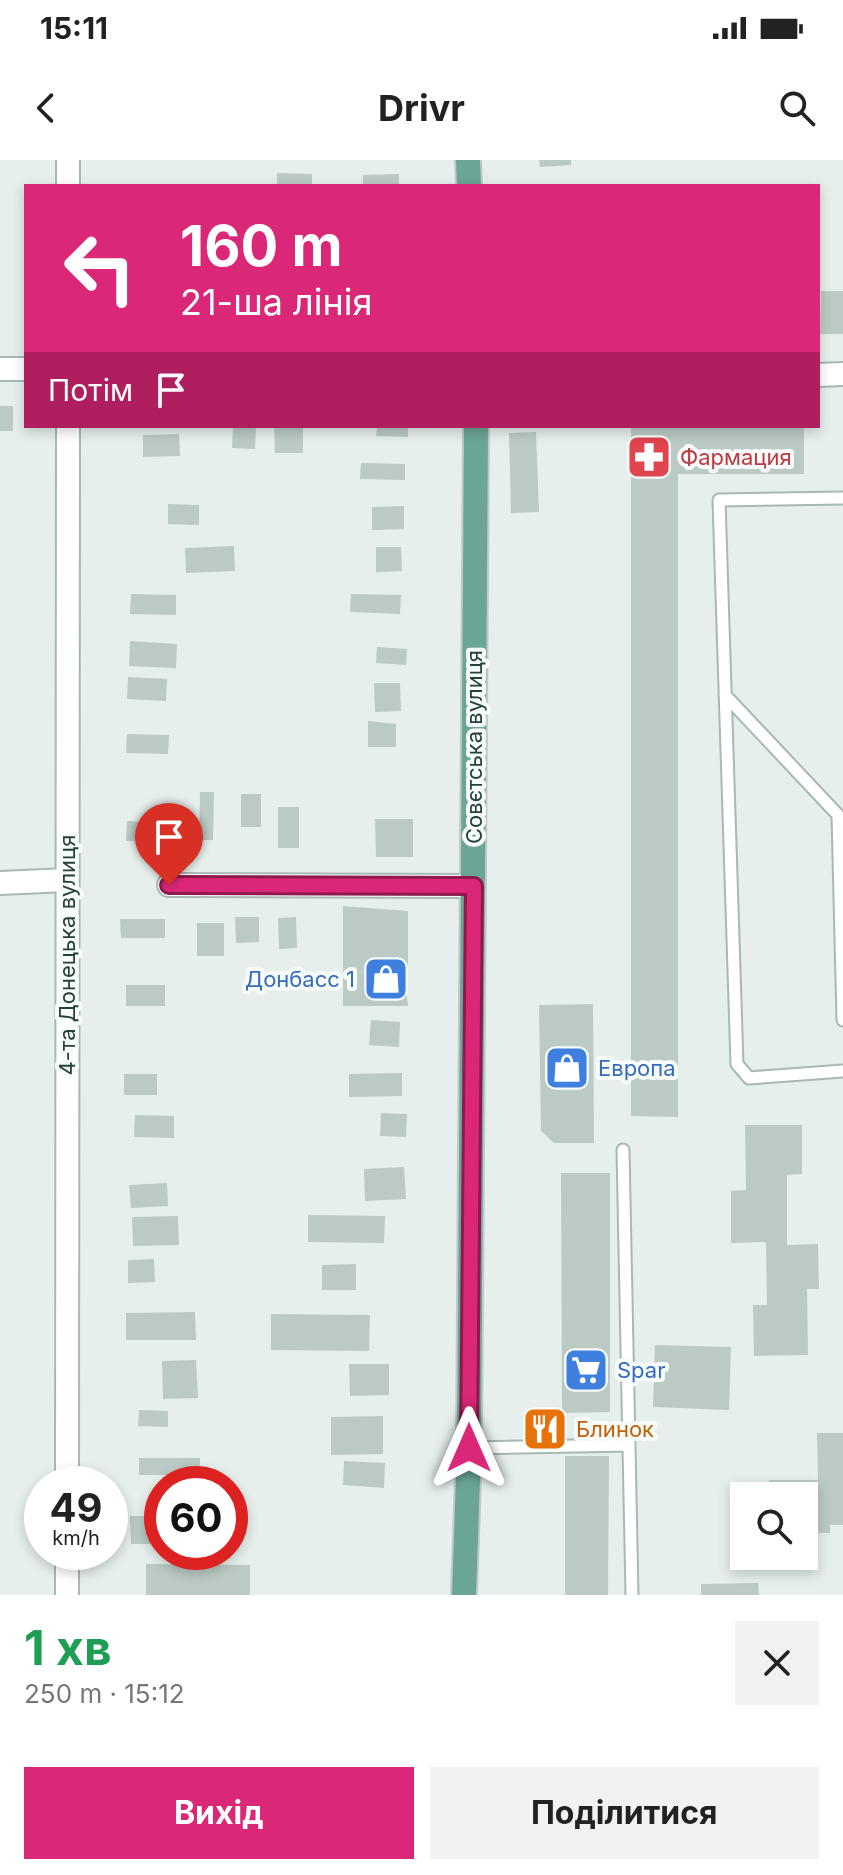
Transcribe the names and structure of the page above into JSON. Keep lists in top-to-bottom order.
{
  "streets": {
    "main road": ["Совєтська вулиця"],
    "street": ["4-та Донецька вулиця"]
  },
  "places": {
    "pharmacy": ["Фармация"],
    "shop": ["Донбасс 1", "Европа"],
    "supermarket": ["Spar"],
    "restaurant": ["Блинок"]
  },
  "page": {
    "status": "15:11",
    "header": "Drivr",
    "turn": ["160 m", "21-ша лінія"],
    "then": "Потім",
    "speed": "49 km/h",
    "limit": "60",
    "heading": ["1 хв", "250 m · 15:12"],
    "buttons": ["Вихід", "Поділитися"]
  }
}
